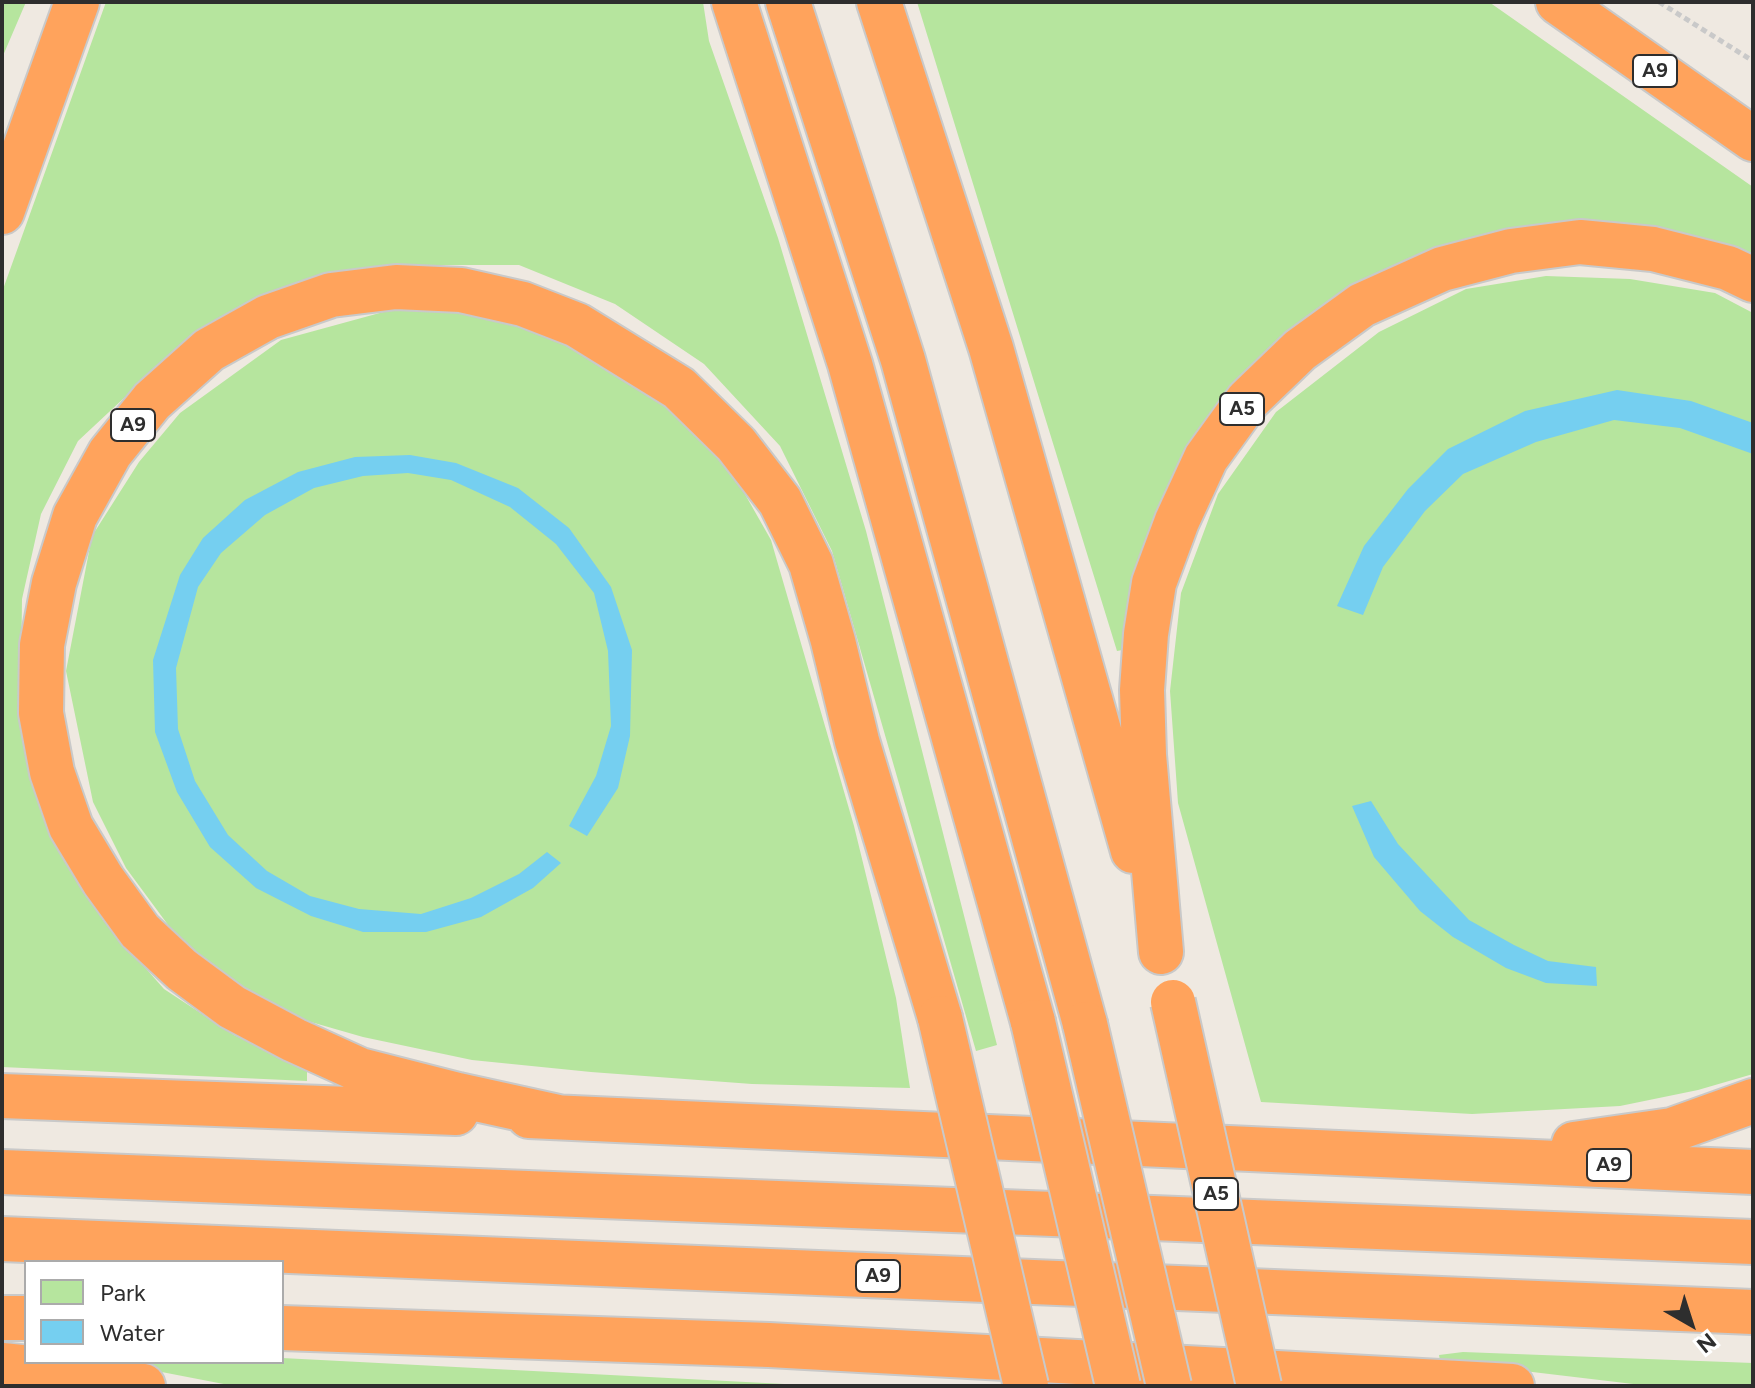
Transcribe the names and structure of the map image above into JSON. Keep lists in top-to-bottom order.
{
  "streets": {
    "highway": ["A9", "A5"]
  },
  "legend": ["Park", "Water"],
  "north": "bottom right"
}
